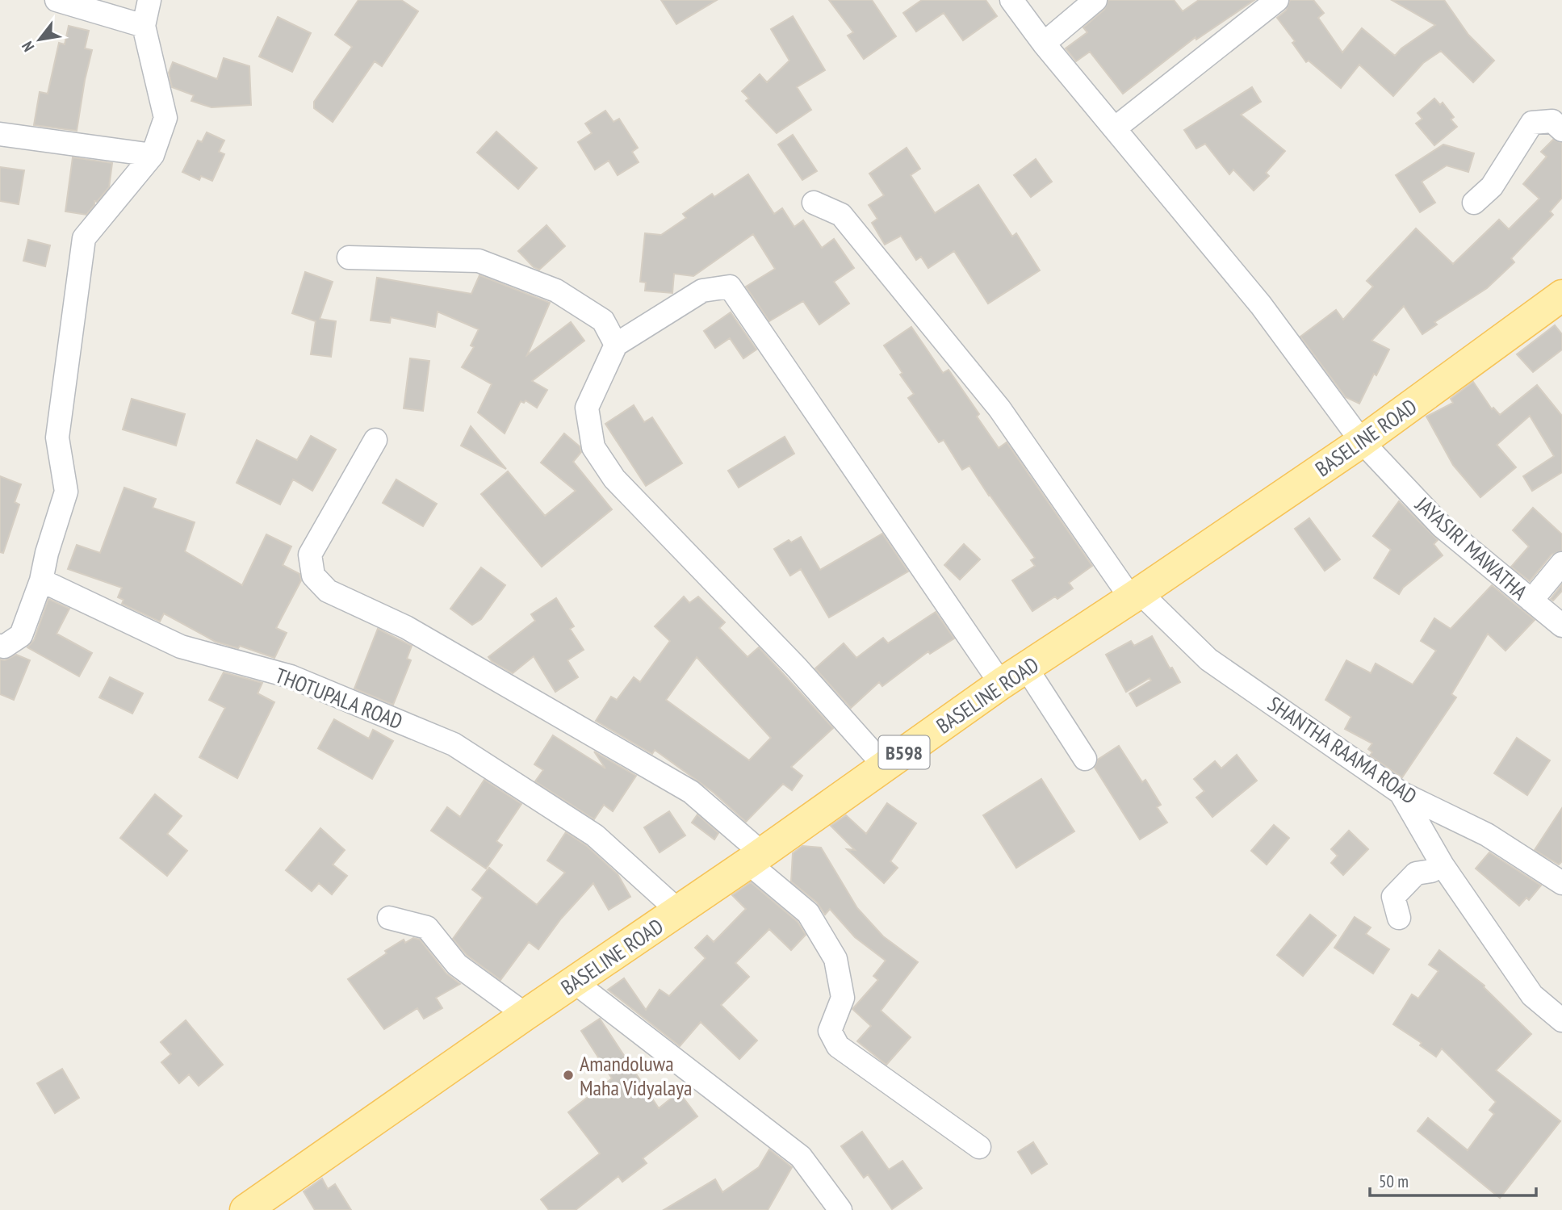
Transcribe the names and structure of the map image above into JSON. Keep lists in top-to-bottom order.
{
  "streets": {
    "main road": ["BASELINE ROAD", "B598"],
    "street": ["JAYASIRI MAWATHA", "THOTUPALA ROAD", "SHANTHA RAAMA ROAD"]
  },
  "crossings": [
    ["BASELINE ROAD", "JAYASIRI MAWATHA"],
    ["BASELINE ROAD", "THOTUPALA ROAD"],
    ["BASELINE ROAD", "SHANTHA RAAMA ROAD"]
  ],
  "places": ["Amandoluwa Maha Vidyalaya"],
  "scale_bar": "50 m",
  "north": "bottom left"
}
